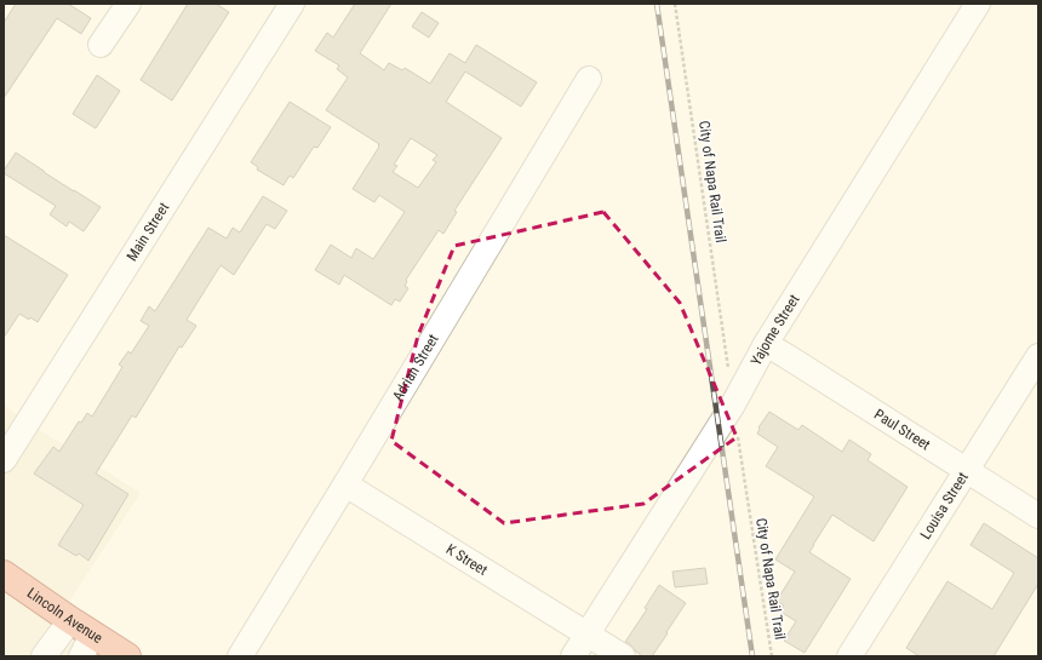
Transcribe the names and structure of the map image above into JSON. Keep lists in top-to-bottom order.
{
  "streets": {
    "main road": ["Lincoln Avenue"],
    "street": [
      "Main Street",
      "Yajome Street",
      "Adrian Street",
      "Paul Street",
      "Louisa Street",
      "K Street"
    ],
    "path": ["City of Napa Rail Trail"]
  },
  "crossings": [
    ["Yajome Street", "Paul Street"],
    ["Yajome Street", "K Street"],
    ["Adrian Street", "K Street"],
    ["Paul Street", "Louisa Street"]
  ]
}
